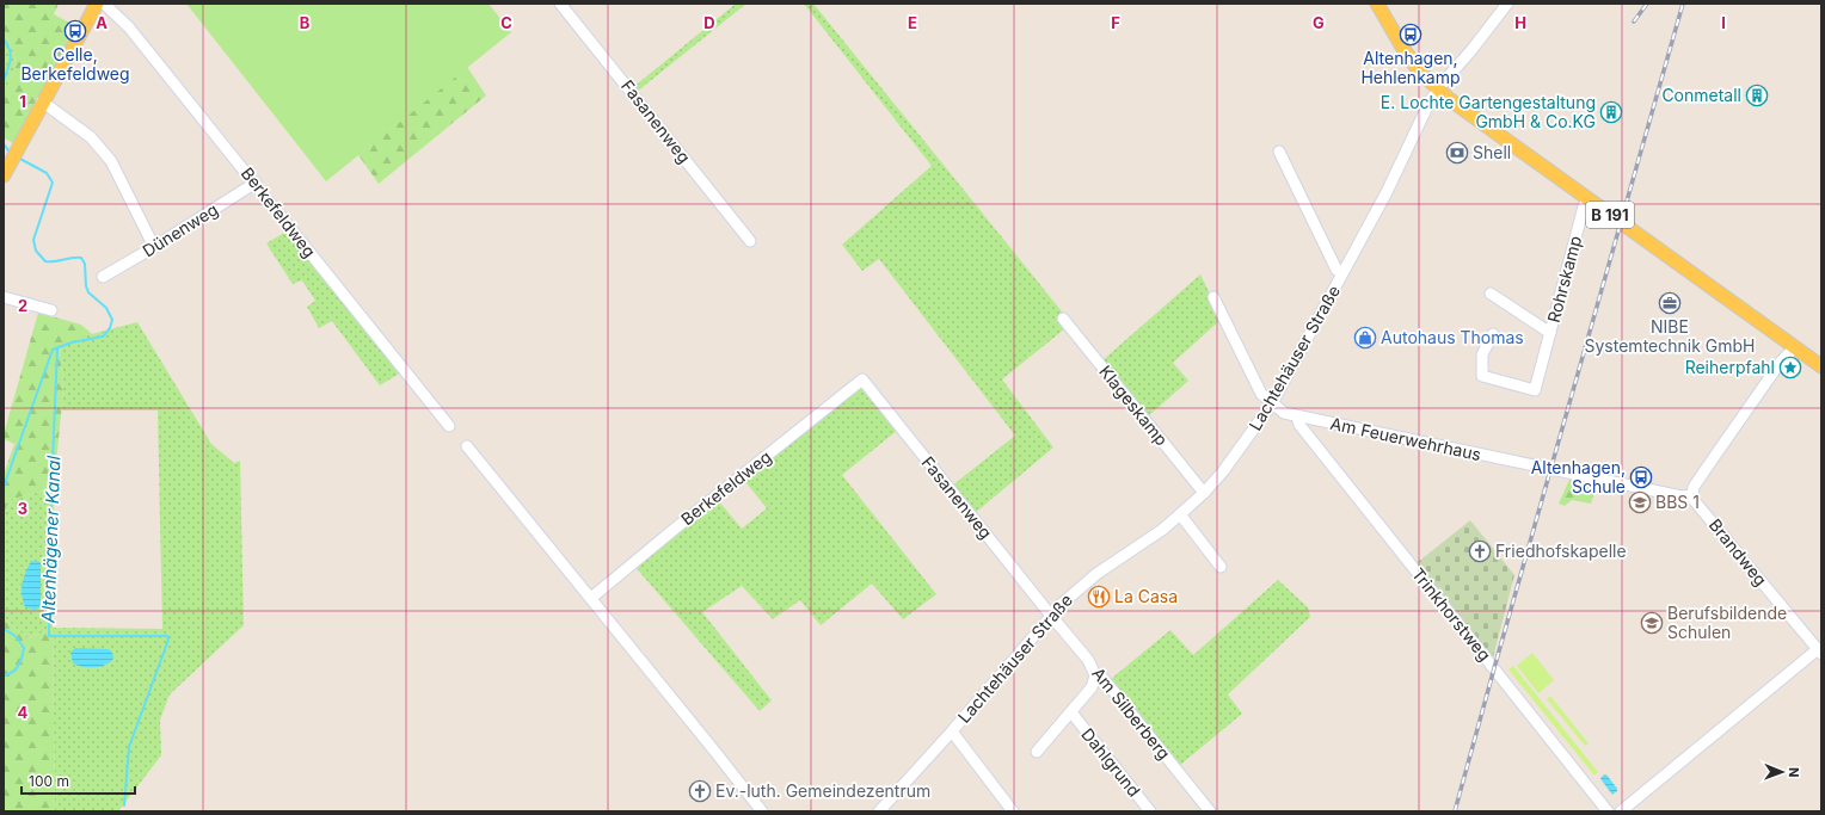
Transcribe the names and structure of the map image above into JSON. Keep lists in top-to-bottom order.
{
  "streets": {
    "main road": ["B 191"],
    "street": [
      "Fasanenweg",
      "Berkefeldweg",
      "Dünenweg",
      "Rohrskamp",
      "Lachtehäuser Straße",
      "Klageskamp",
      "Am Feuerwehrhaus",
      "Brandweg",
      "Trinkhorstweg",
      "Am Silberberg",
      "Dahlgrund"
    ]
  },
  "crossings": [
    ["Fasanenweg", "Berkefeldweg"],
    ["Fasanenweg", "Lachtehäuser Straße"],
    ["Fasanenweg", "Am Silberberg"],
    ["Berkefeldweg", "Dünenweg"],
    ["B 191", "Rohrskamp"],
    ["B 191", "Lachtehäuser Straße"],
    ["Lachtehäuser Straße", "Klageskamp"],
    ["Lachtehäuser Straße", "Am Feuerwehrhaus"],
    ["Lachtehäuser Straße", "Am Silberberg"],
    ["Am Feuerwehrhaus", "Brandweg"],
    ["Am Feuerwehrhaus", "Trinkhorstweg"],
    ["Am Silberberg", "Dahlgrund"]
  ],
  "water": ["Altenhägener Kanal"],
  "places": {
    "bus stop": ["Celle, Berkefeldweg", "Altenhagen, Hehlenkamp", "Altenhagen, Schule"],
    "building": ["Conmetall", "E. Lochte Gartengestaltung GmbH & Co.KG"],
    "bank": ["Shell"],
    "office": ["NIBE Systemtechnik GmbH"],
    "shop": ["Autohaus Thomas"],
    "place": ["Reiherpfahl"],
    "school or university": ["BBS 1", "Berufsbildende Schulen"],
    "church": ["Friedhofskapelle", "Ev.-luth. Gemeindezentrum"],
    "restaurant": ["La Casa"]
  },
  "scale_bar": "100 m",
  "north": "right",
  "grid": {
    "columns": [
      "A",
      "B",
      "C",
      "D",
      "E",
      "F",
      "G",
      "H",
      "I"
    ],
    "rows": [
      "1",
      "2",
      "3",
      "4"
    ]
  }
}
